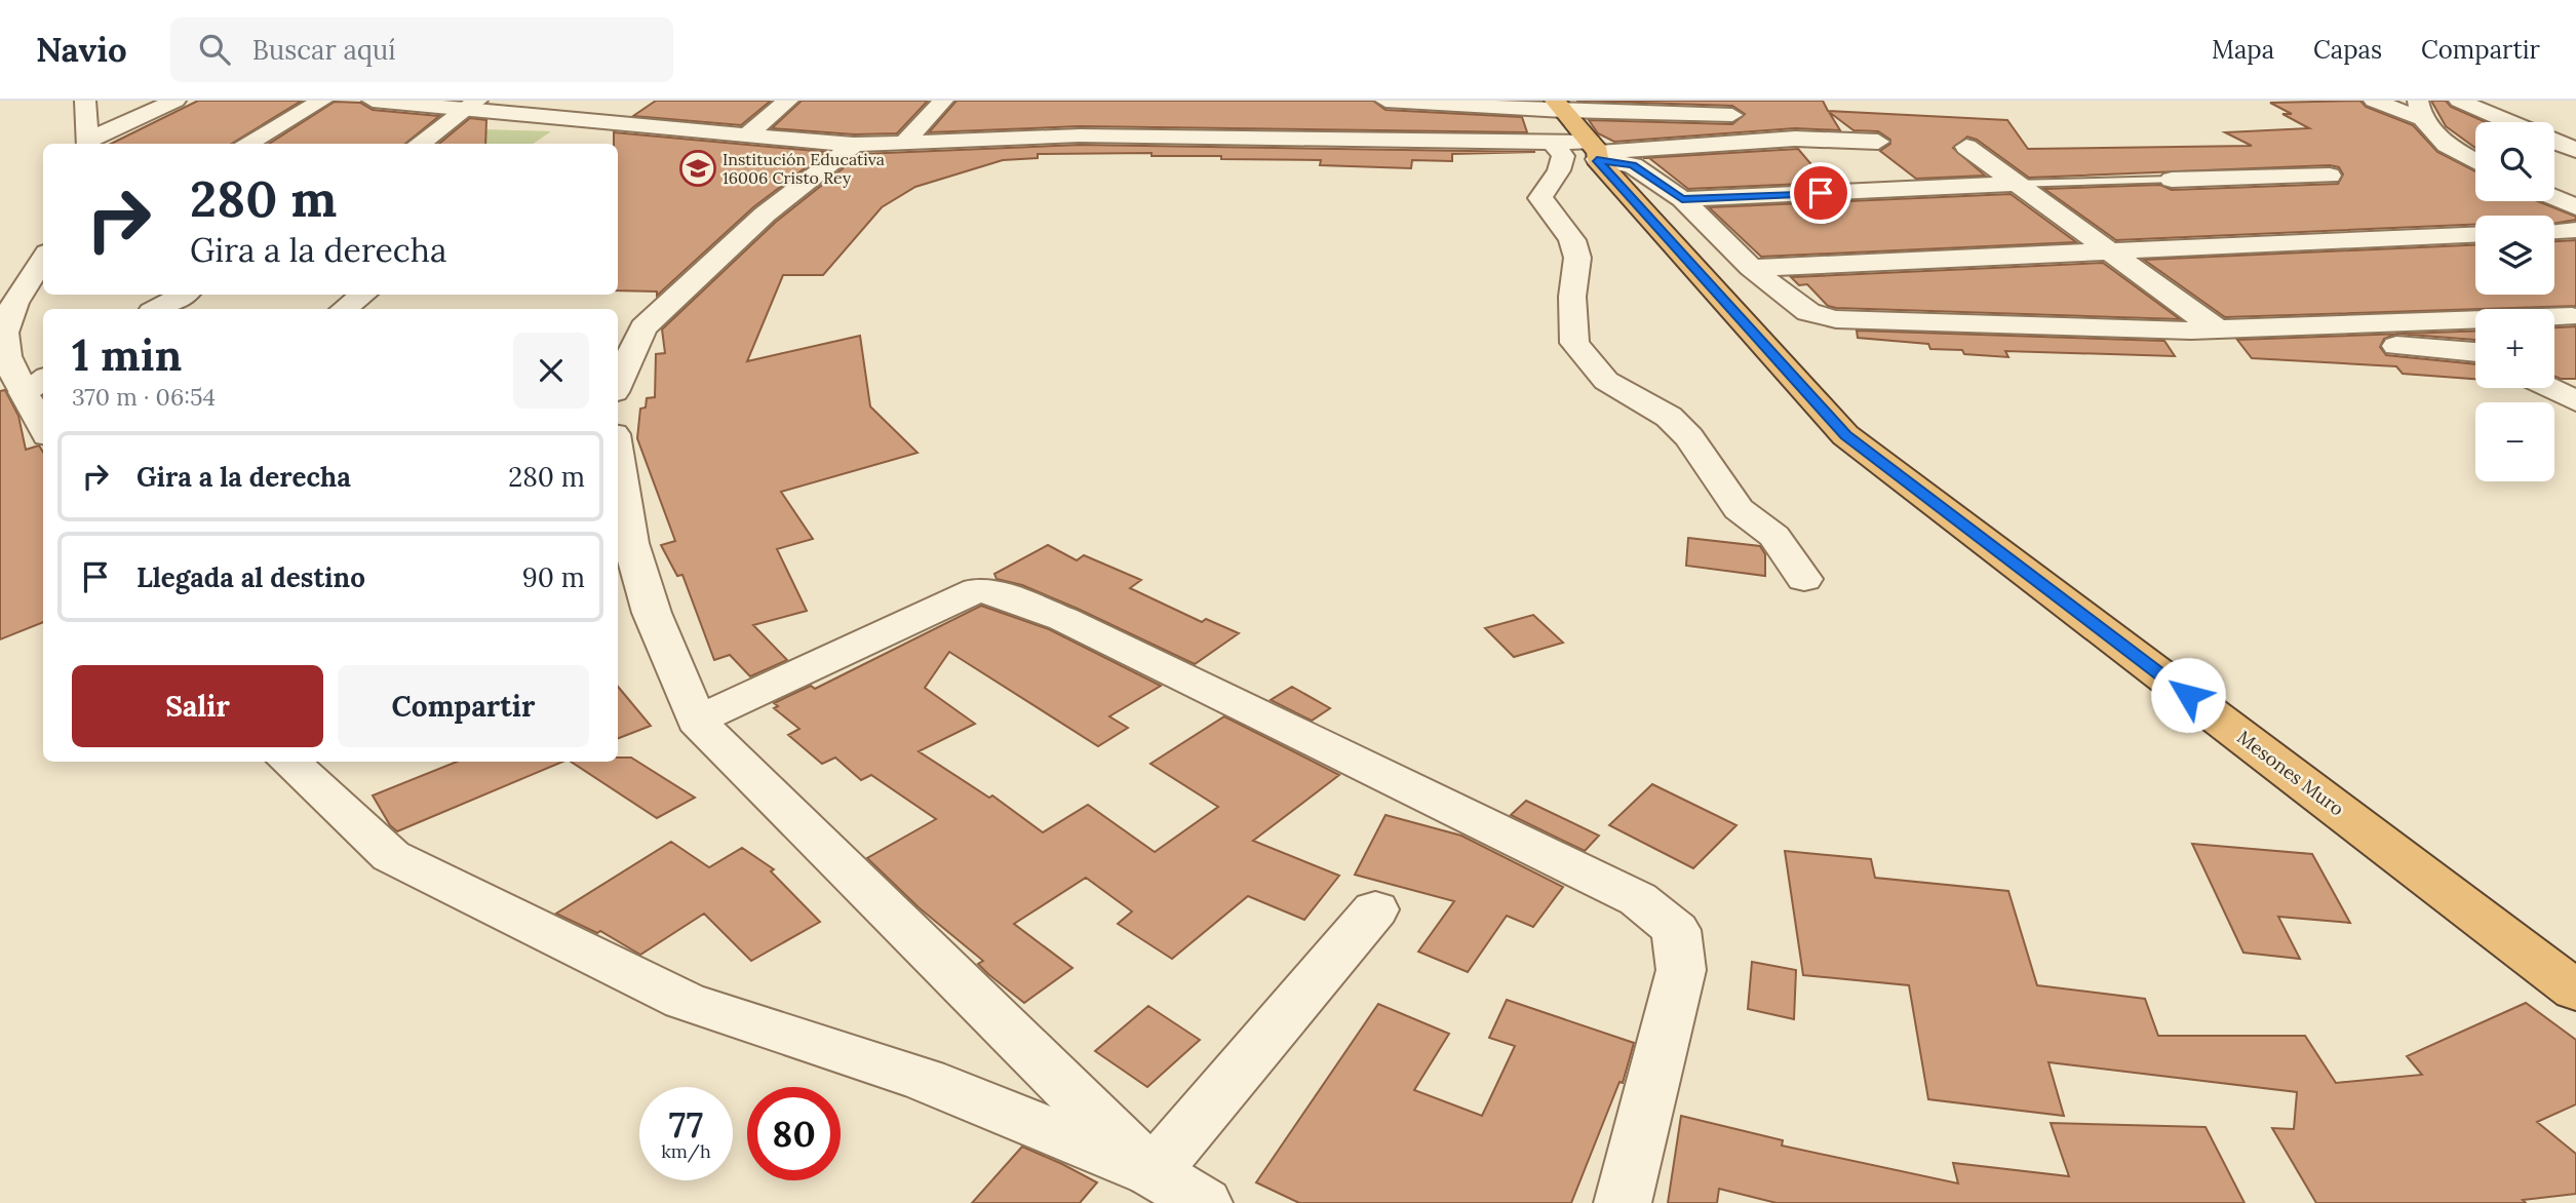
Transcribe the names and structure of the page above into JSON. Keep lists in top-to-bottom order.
{
  "streets": {
    "highway": ["Mesones Muro"]
  },
  "places": {
    "school or university": ["Institución Educativa 16006 Cristo Rey"]
  },
  "page": {
    "header": "Navio",
    "search": "Buscar aquí",
    "nav": ["Mapa", "Capas", "Compartir"],
    "map_buttons": ["+", "−"],
    "turn": ["280 m", "Gira a la derecha"],
    "heading": ["1 min", "370 m · 06:54"],
    "list": [
      {
        "name": "Gira a la derecha",
        "value": "280 m"
      },
      {
        "name": "Llegada al destino",
        "value": "90 m"
      }
    ],
    "buttons": ["Salir", "Compartir"],
    "speed": "77 km/h",
    "limit": "80"
  }
}
